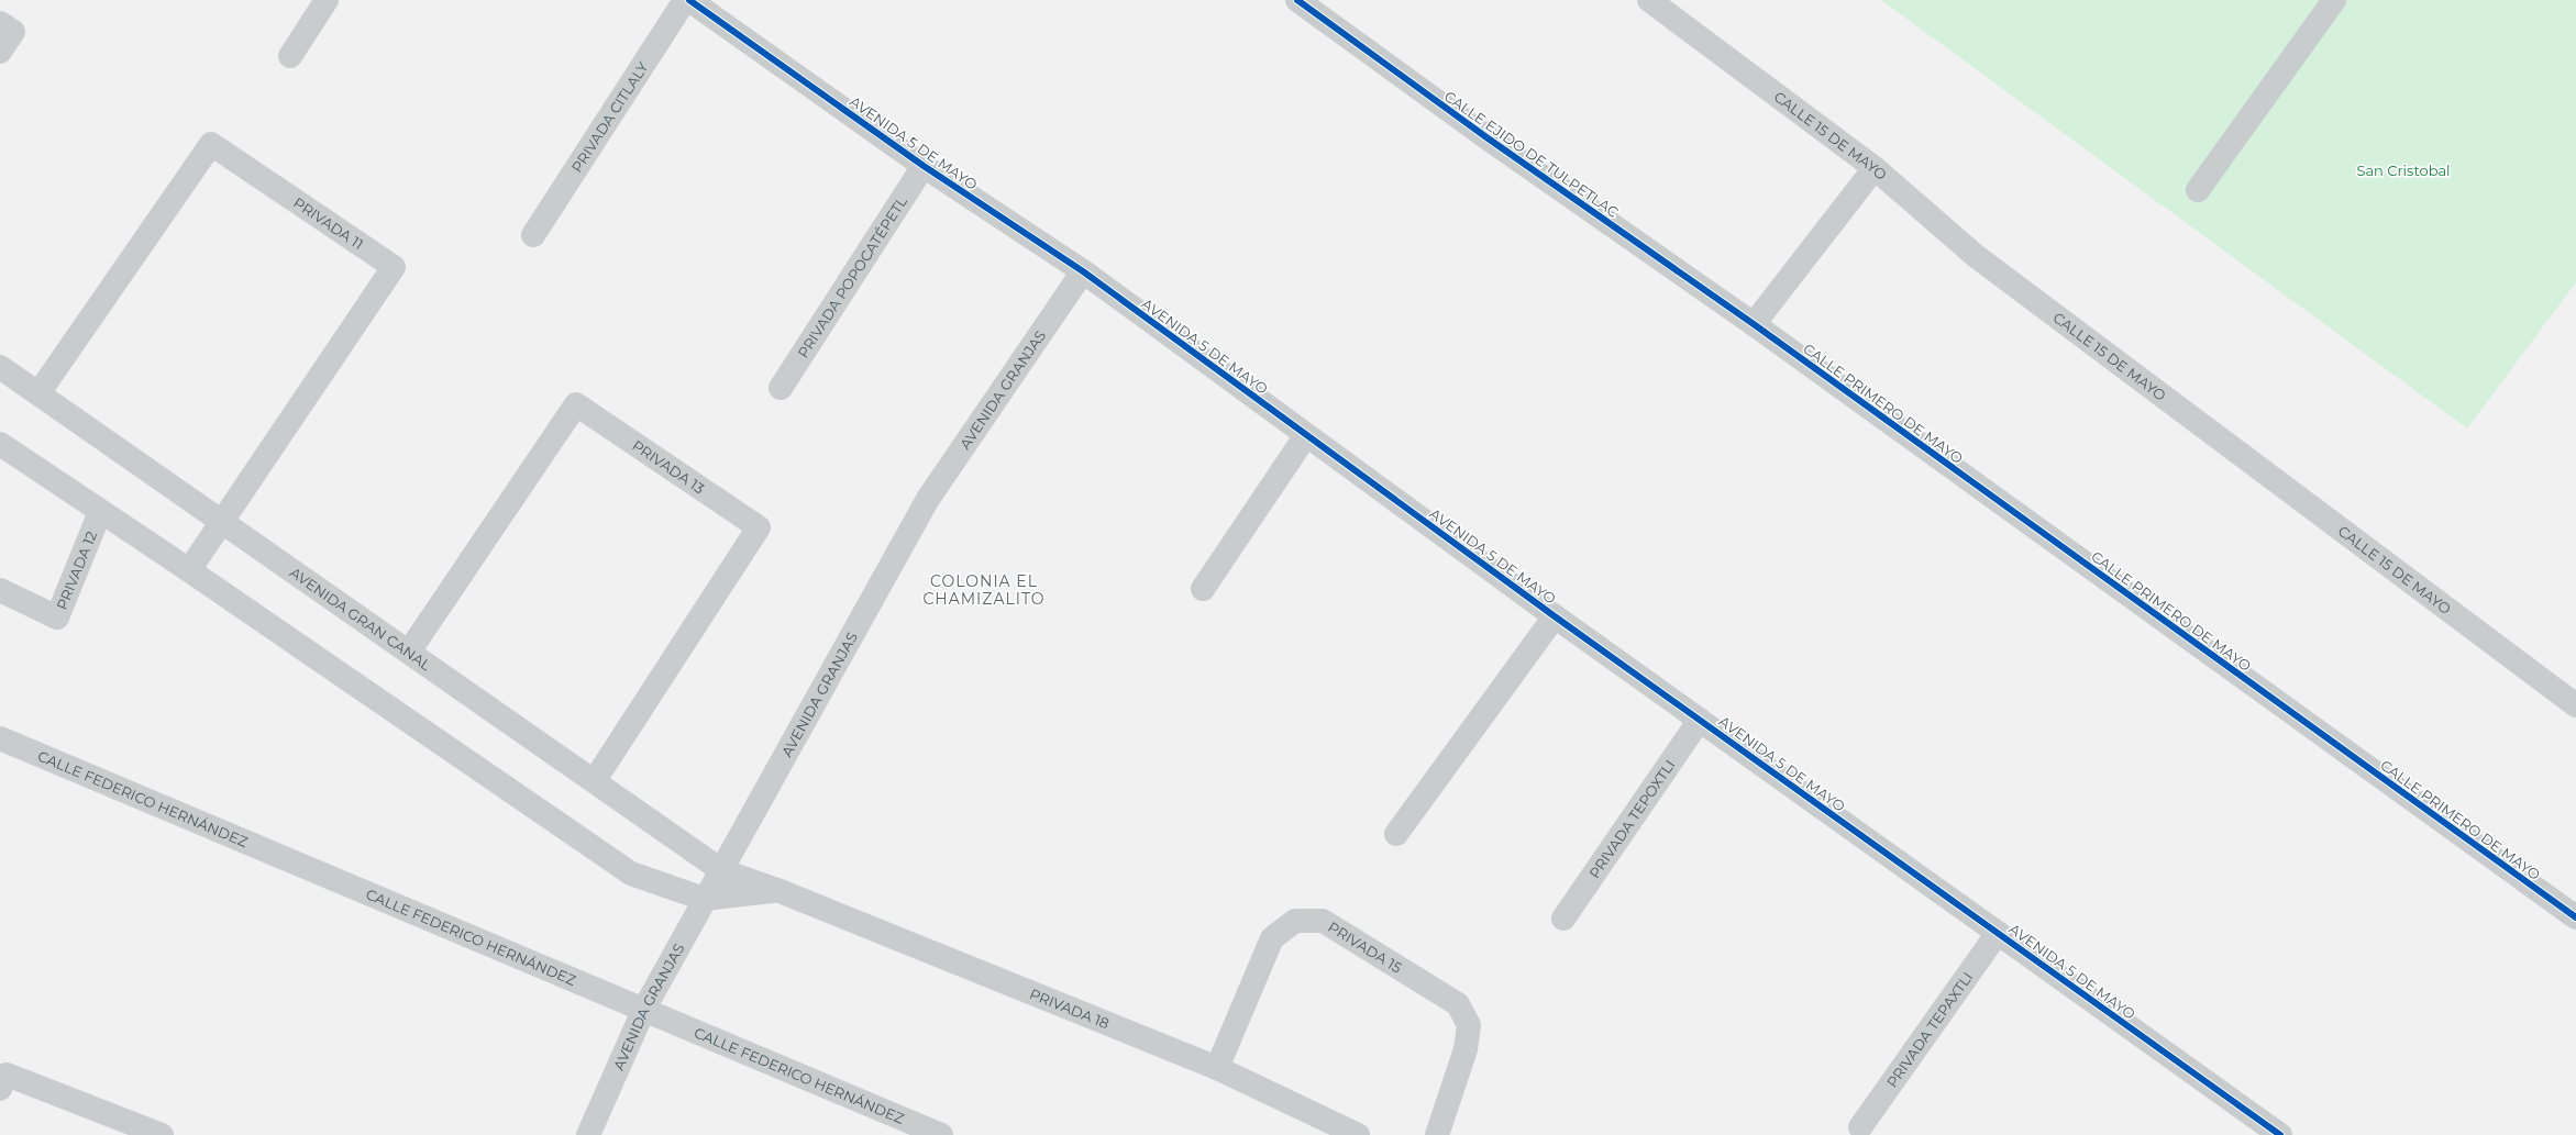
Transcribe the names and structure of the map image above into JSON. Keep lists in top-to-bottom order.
{
  "streets": {
    "street": [
      "PRIVADA CITLALY",
      "CALLE 15 DE MAYO",
      "AVENIDA 5 DE MAYO",
      "CALLE EJIDO DE TULPETLAC",
      "PRIVADA 11",
      "PRIVADA POPOCATÉPETL",
      "AVENIDA GRANJAS",
      "CALLE PRIMERO DE MAYO",
      "PRIVADA 13",
      "PRIVADA 12",
      "AVENIDA GRAN CANAL",
      "CALLE FEDERICO HERNÁNDEZ",
      "PRIVADA TEPOXTLI",
      "PRIVADA 15",
      "PRIVADA 18",
      "PRIVADA TEPAXTLI"
    ]
  },
  "crossings": [
    ["AVENIDA 5 DE MAYO", "PRIVADA POPOCATÉPETL"],
    ["AVENIDA 5 DE MAYO", "AVENIDA GRANJAS"],
    ["AVENIDA 5 DE MAYO", "PRIVADA TEPOXTLI"],
    ["AVENIDA 5 DE MAYO", "PRIVADA TEPAXTLI"],
    ["CALLE EJIDO DE TULPETLAC", "CALLE PRIMERO DE MAYO"],
    ["PRIVADA 11", "AVENIDA GRAN CANAL"],
    ["AVENIDA GRANJAS", "AVENIDA GRAN CANAL"],
    ["AVENIDA GRANJAS", "CALLE FEDERICO HERNÁNDEZ"],
    ["AVENIDA GRANJAS", "PRIVADA 18"],
    ["PRIVADA 13", "AVENIDA GRAN CANAL"],
    ["AVENIDA GRAN CANAL", "PRIVADA 18"],
    ["PRIVADA 15", "PRIVADA 18"]
  ],
  "districts": ["COLONIA EL CHAMIZALITO"],
  "parks": ["San Cristobal"]
}
